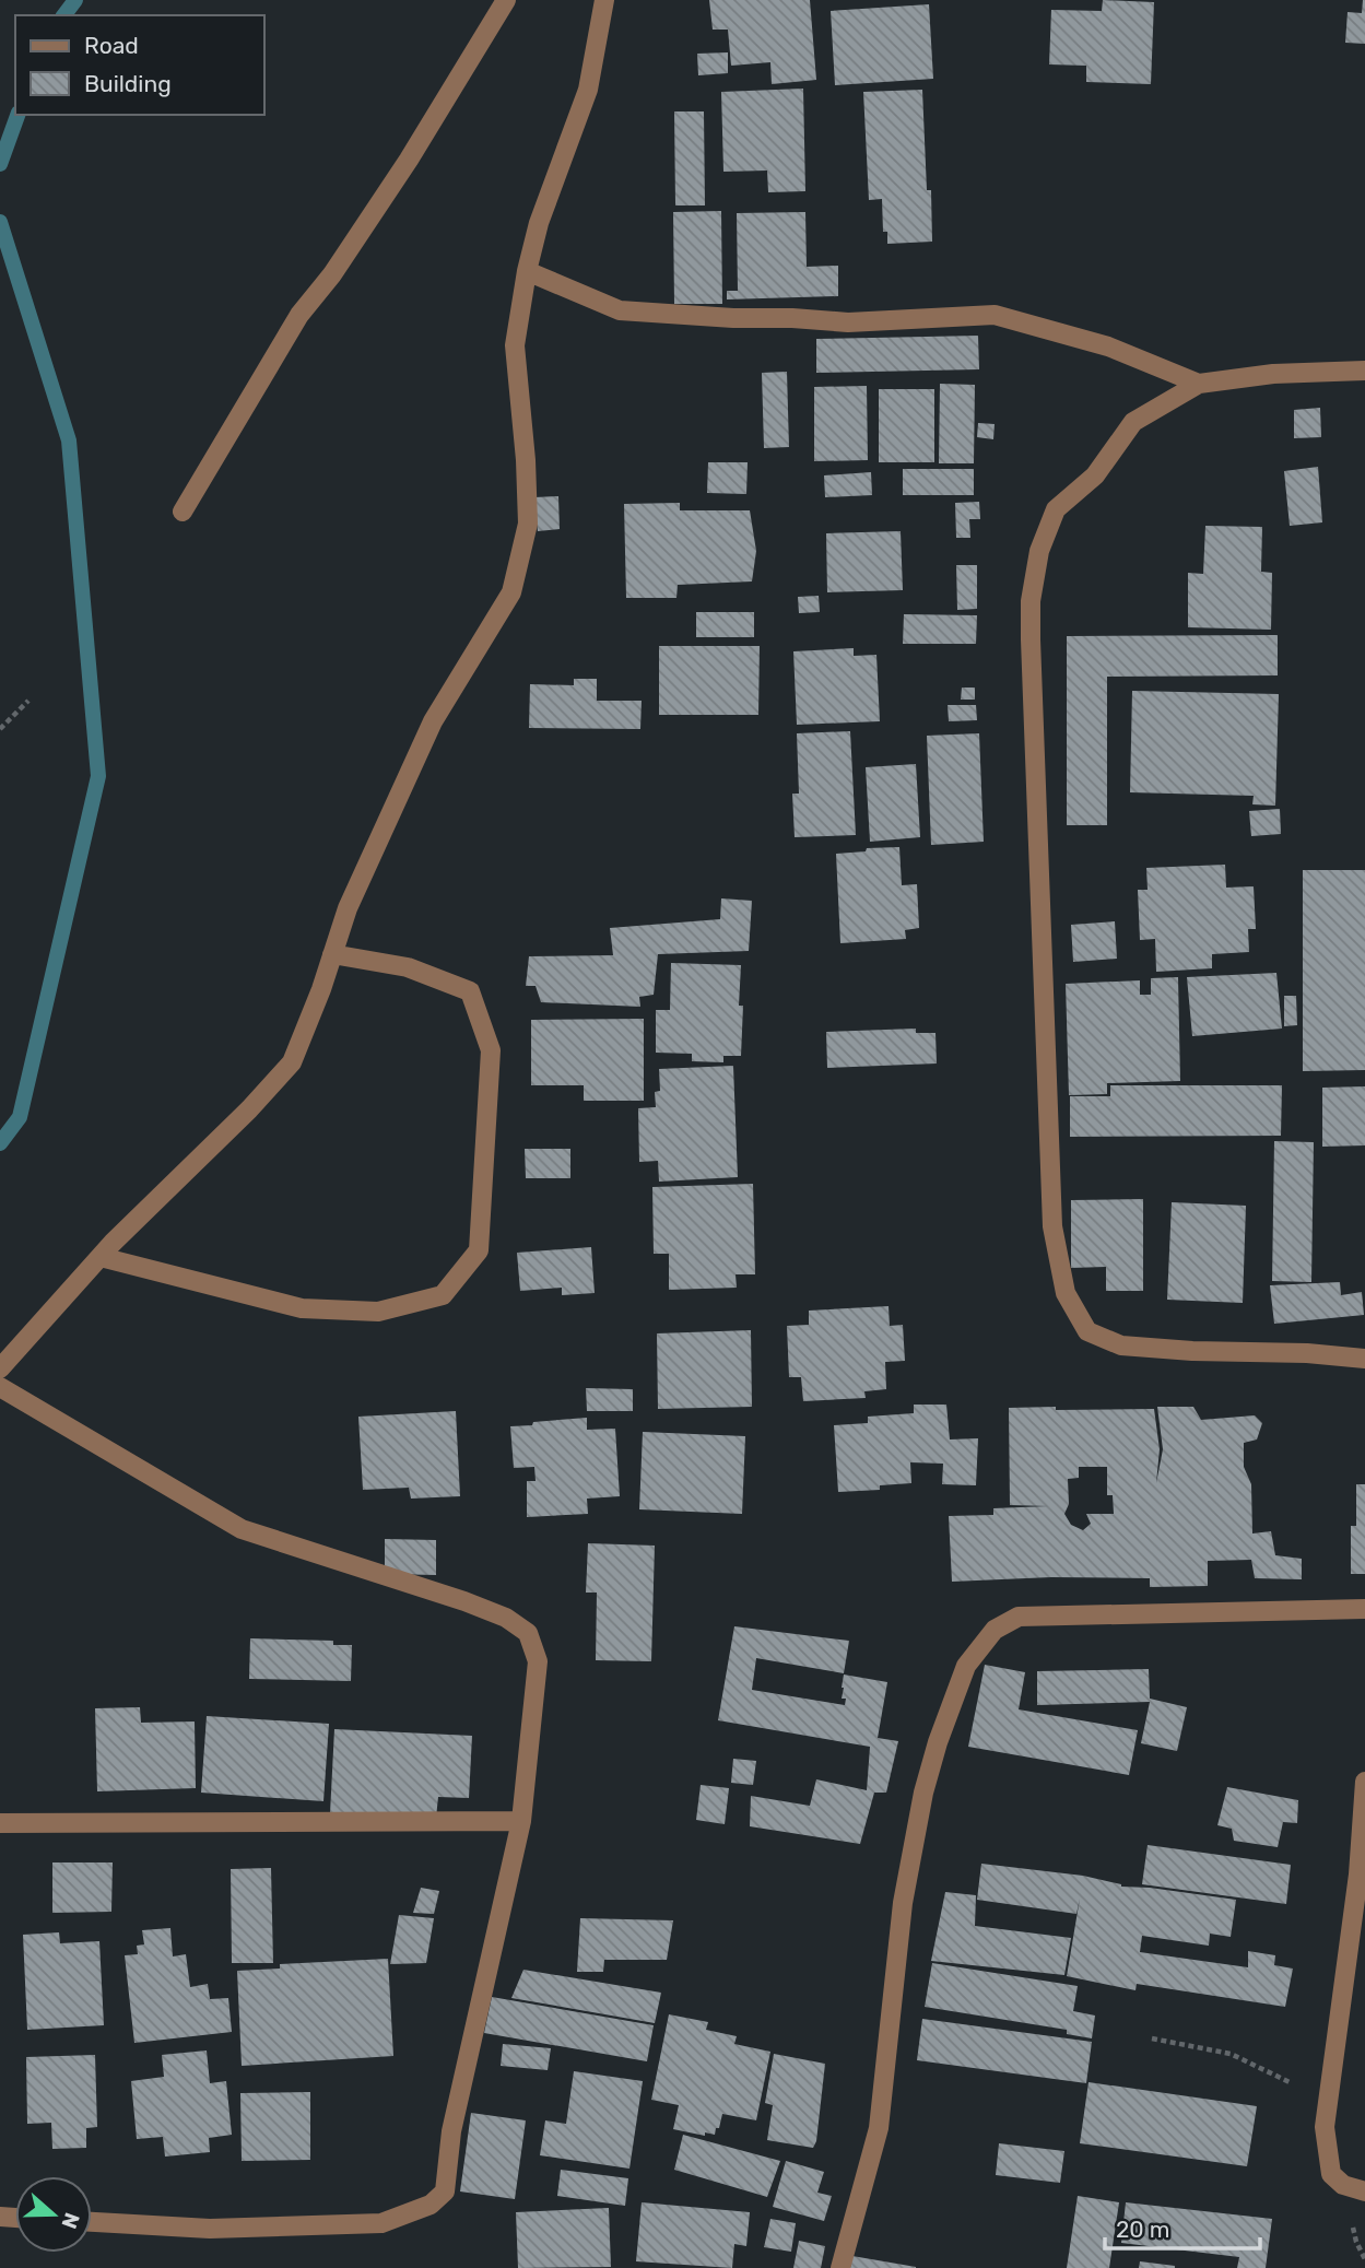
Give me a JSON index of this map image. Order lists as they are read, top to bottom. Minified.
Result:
{"legend":["Road","Building"],"scale_bar":"20 m","north":"right"}
